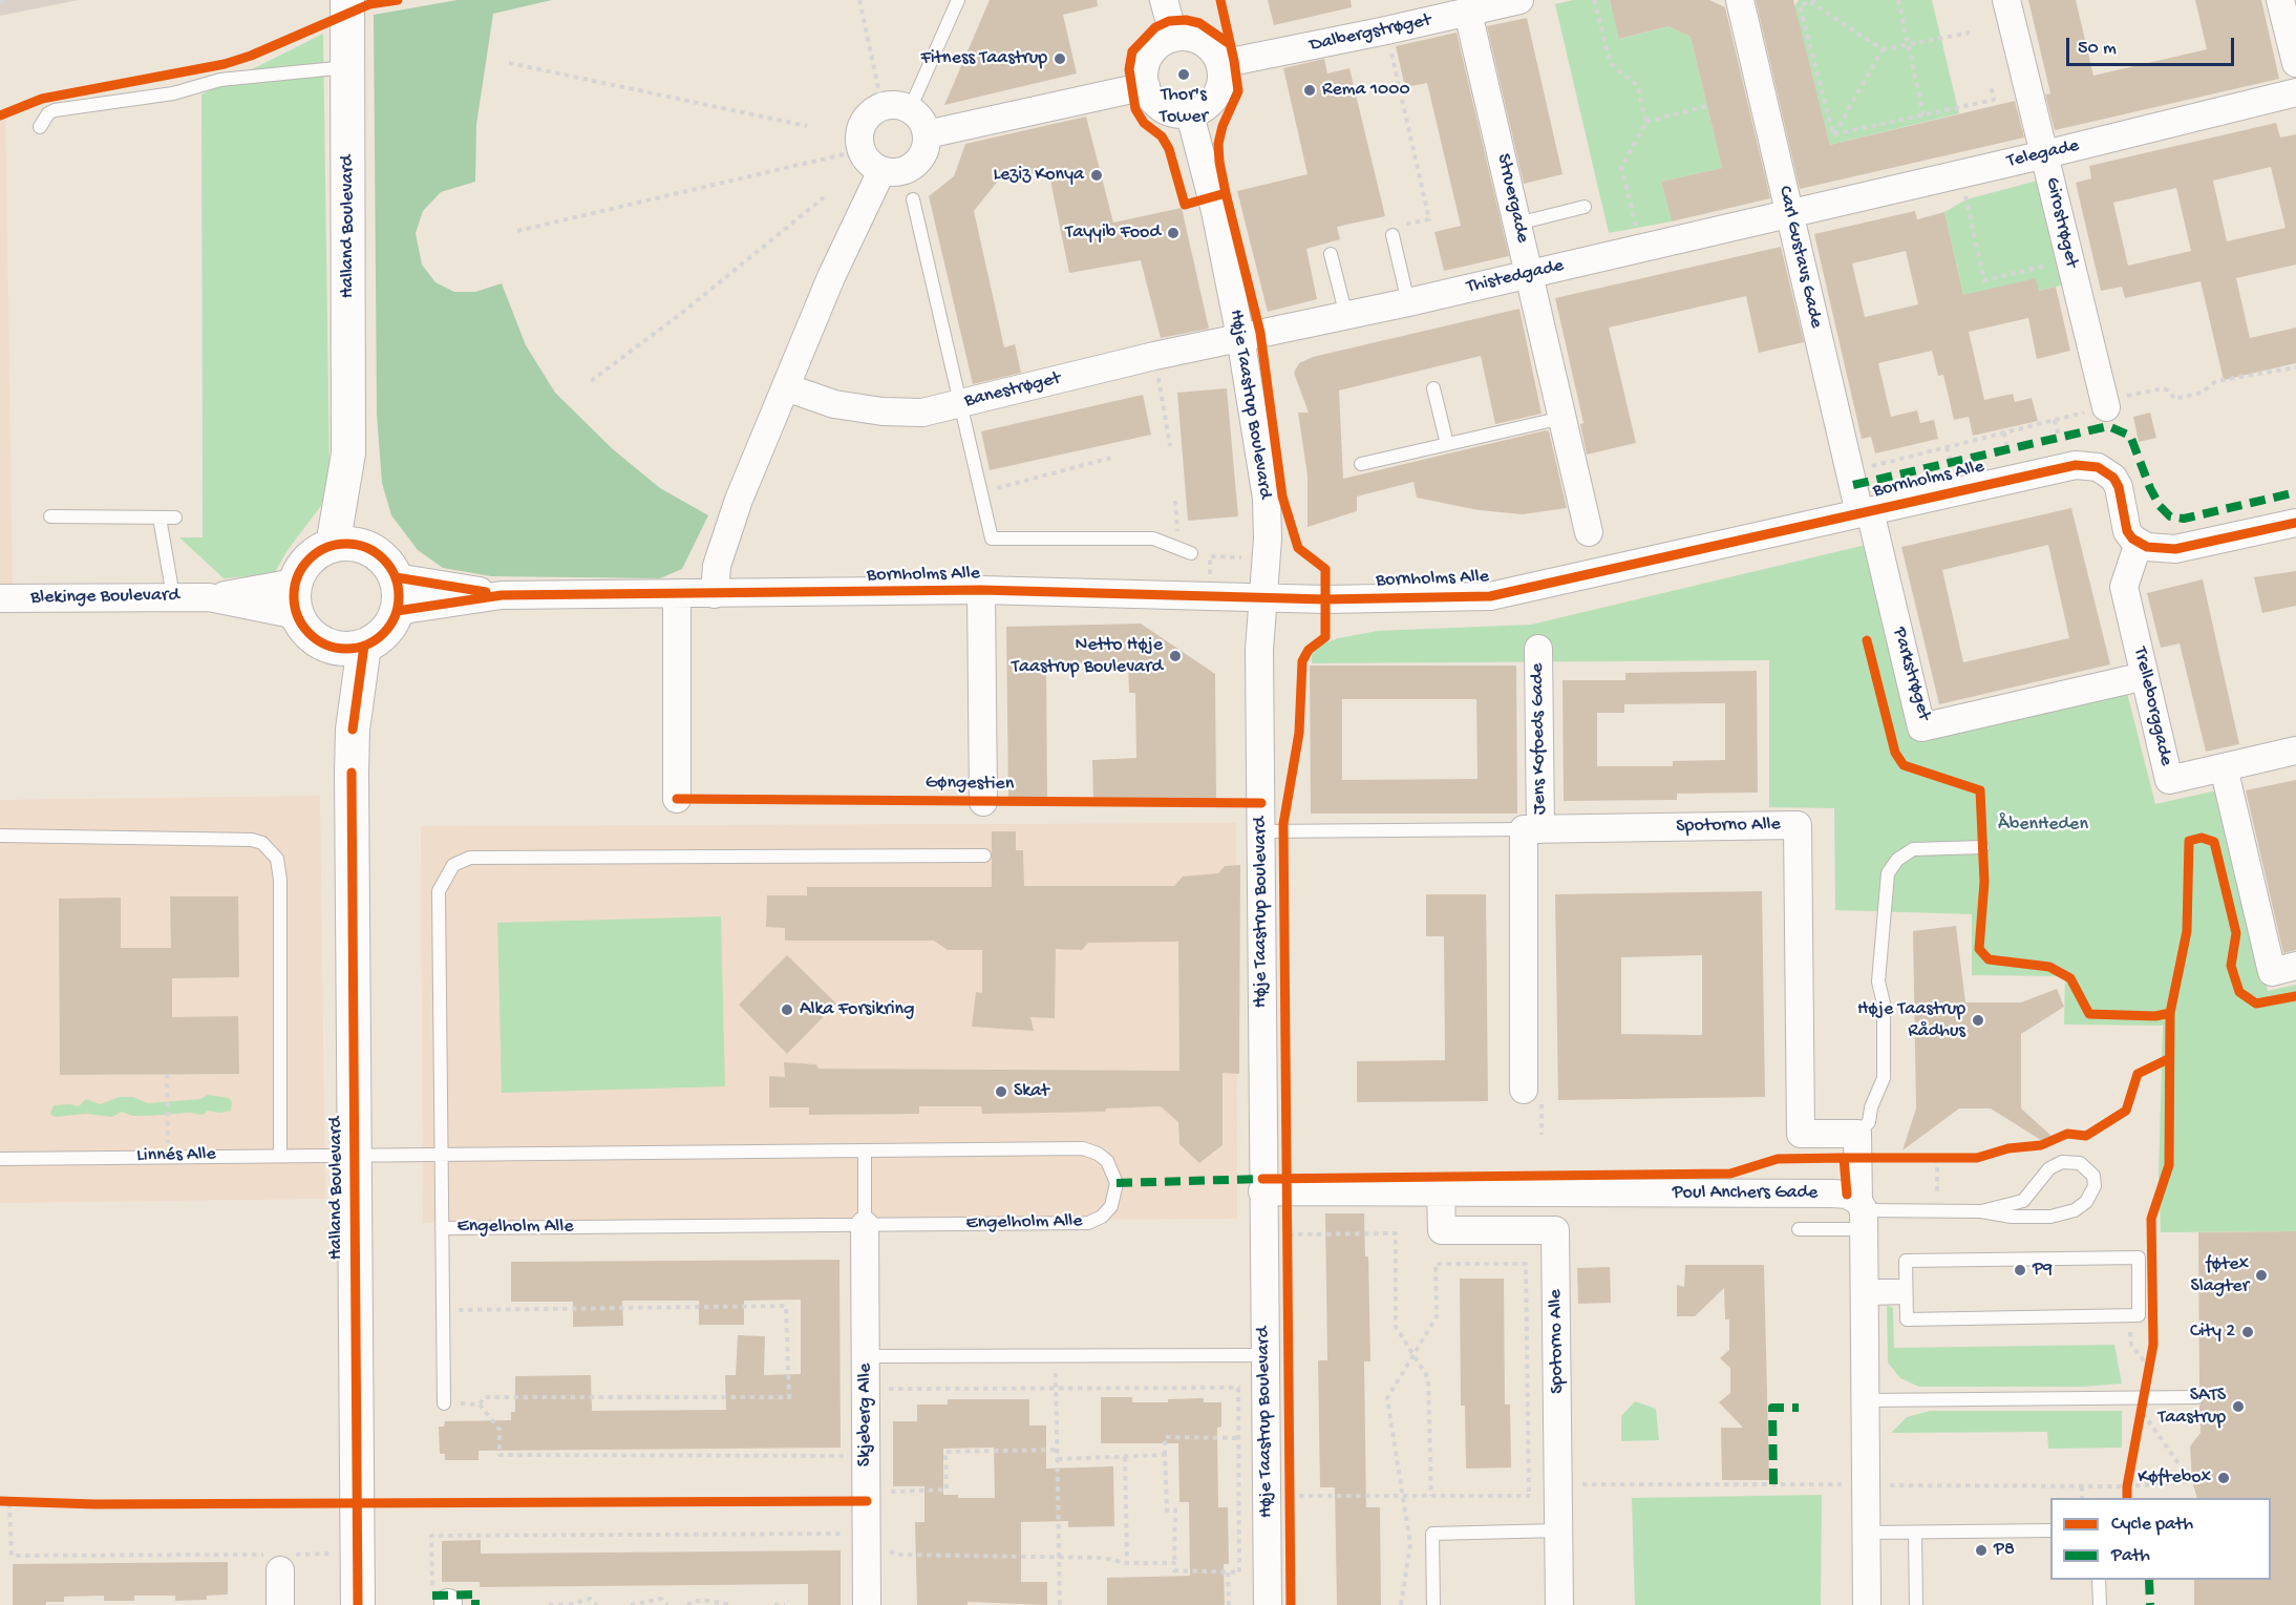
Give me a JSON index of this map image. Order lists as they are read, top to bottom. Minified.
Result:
{"streets":{"street":["Dalbergstrøget","Telegade","Struergade","Girostrøget","Halland Boulevard","Carl Gustavs Gade","Thistedgade","Banestrøget","Høje Taastrup Boulevard","Bornholms Alle","Blekinge Boulevard","Parkstrøget","Trelleborggade","Jens Kofoeds Gade","Spotorno Alle","Poul Anchers Gade","Skjeberg Alle"],"lane":["Linnés Alle","Engelholm Alle"],"cycle path":["Gøngestien"]},"crossings":[["Dalbergstrøget","Struergade"],["Dalbergstrøget","Høje Taastrup Boulevard"],["Telegade","Girostrøget"],["Telegade","Carl Gustavs Gade"],["Telegade","Thistedgade"],["Struergade","Thistedgade"],["Halland Boulevard","Bornholms Alle"],["Halland Boulevard","Blekinge Boulevard"],["Halland Boulevard","Linnés Alle"],["Halland Boulevard","Engelholm Alle"],["Carl Gustavs Gade","Thistedgade"],["Carl Gustavs Gade","Bornholms Alle"],["Carl Gustavs Gade","Parkstrøget"],["Thistedgade","Banestrøget"],["Thistedgade","Høje Taastrup Boulevard"],["Banestrøget","Høje Taastrup Boulevard"],["Høje Taastrup Boulevard","Bornholms Alle"],["Høje Taastrup Boulevard","Poul Anchers Gade"],["Bornholms Alle","Blekinge Boulevard"],["Bornholms Alle","Parkstrøget"],["Bornholms Alle","Trelleborggade"],["Parkstrøget","Trelleborggade"],["Jens Kofoeds Gade","Spotorno Alle"],["Spotorno Alle","Poul Anchers Gade"],["Linnés Alle","Engelholm Alle"],["Engelholm Alle","Skjeberg Alle"]],"parks":["ÅbenHeden"],"places":["Fitness Taastrup","Thor's Tower","Rema 1000","Leziz Konya","Tayyib Food","Netto Høje Taastrup Boulevard","Alka Forsikring","Høje Taastrup Rådhus","Skat","P9","føtex Slagter","City 2","SATS Taastrup","Køftebox","P8"],"legend":["Cycle path","Path"],"scale_bar":"50 m"}
